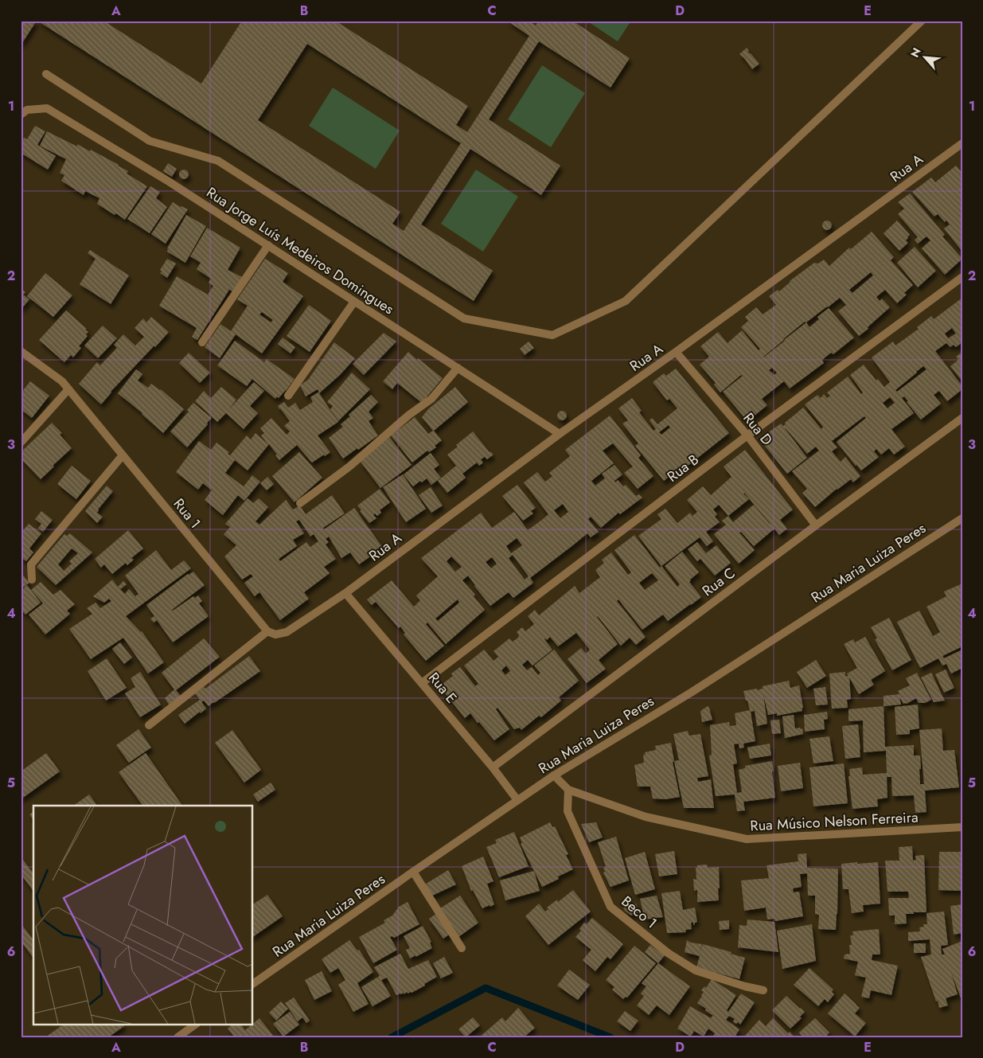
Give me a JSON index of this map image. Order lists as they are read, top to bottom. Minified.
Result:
{"streets":{"street":["Rua A","Rua Jorge Luís Medeiros Domingues","Rua D","Rua B","Rua 1","Rua Maria Luiza Peres","Rua C","Rua E","Rua Músico Nelson Ferreira","Beco 1"]},"crossings":[["Rua A","Rua Jorge Luís Medeiros Domingues"],["Rua A","Rua D"],["Rua A","Rua E"],["Rua D","Rua B"],["Rua D","Rua C"],["Rua B","Rua E"],["Rua Maria Luiza Peres","Rua E"],["Rua Maria Luiza Peres","Rua Músico Nelson Ferreira"],["Rua C","Rua E"],["Rua Músico Nelson Ferreira","Beco 1"]],"north":"top left","grid":{"columns":["A","B","C","D","E"],"rows":["1","2","3","4","5","6"]}}
